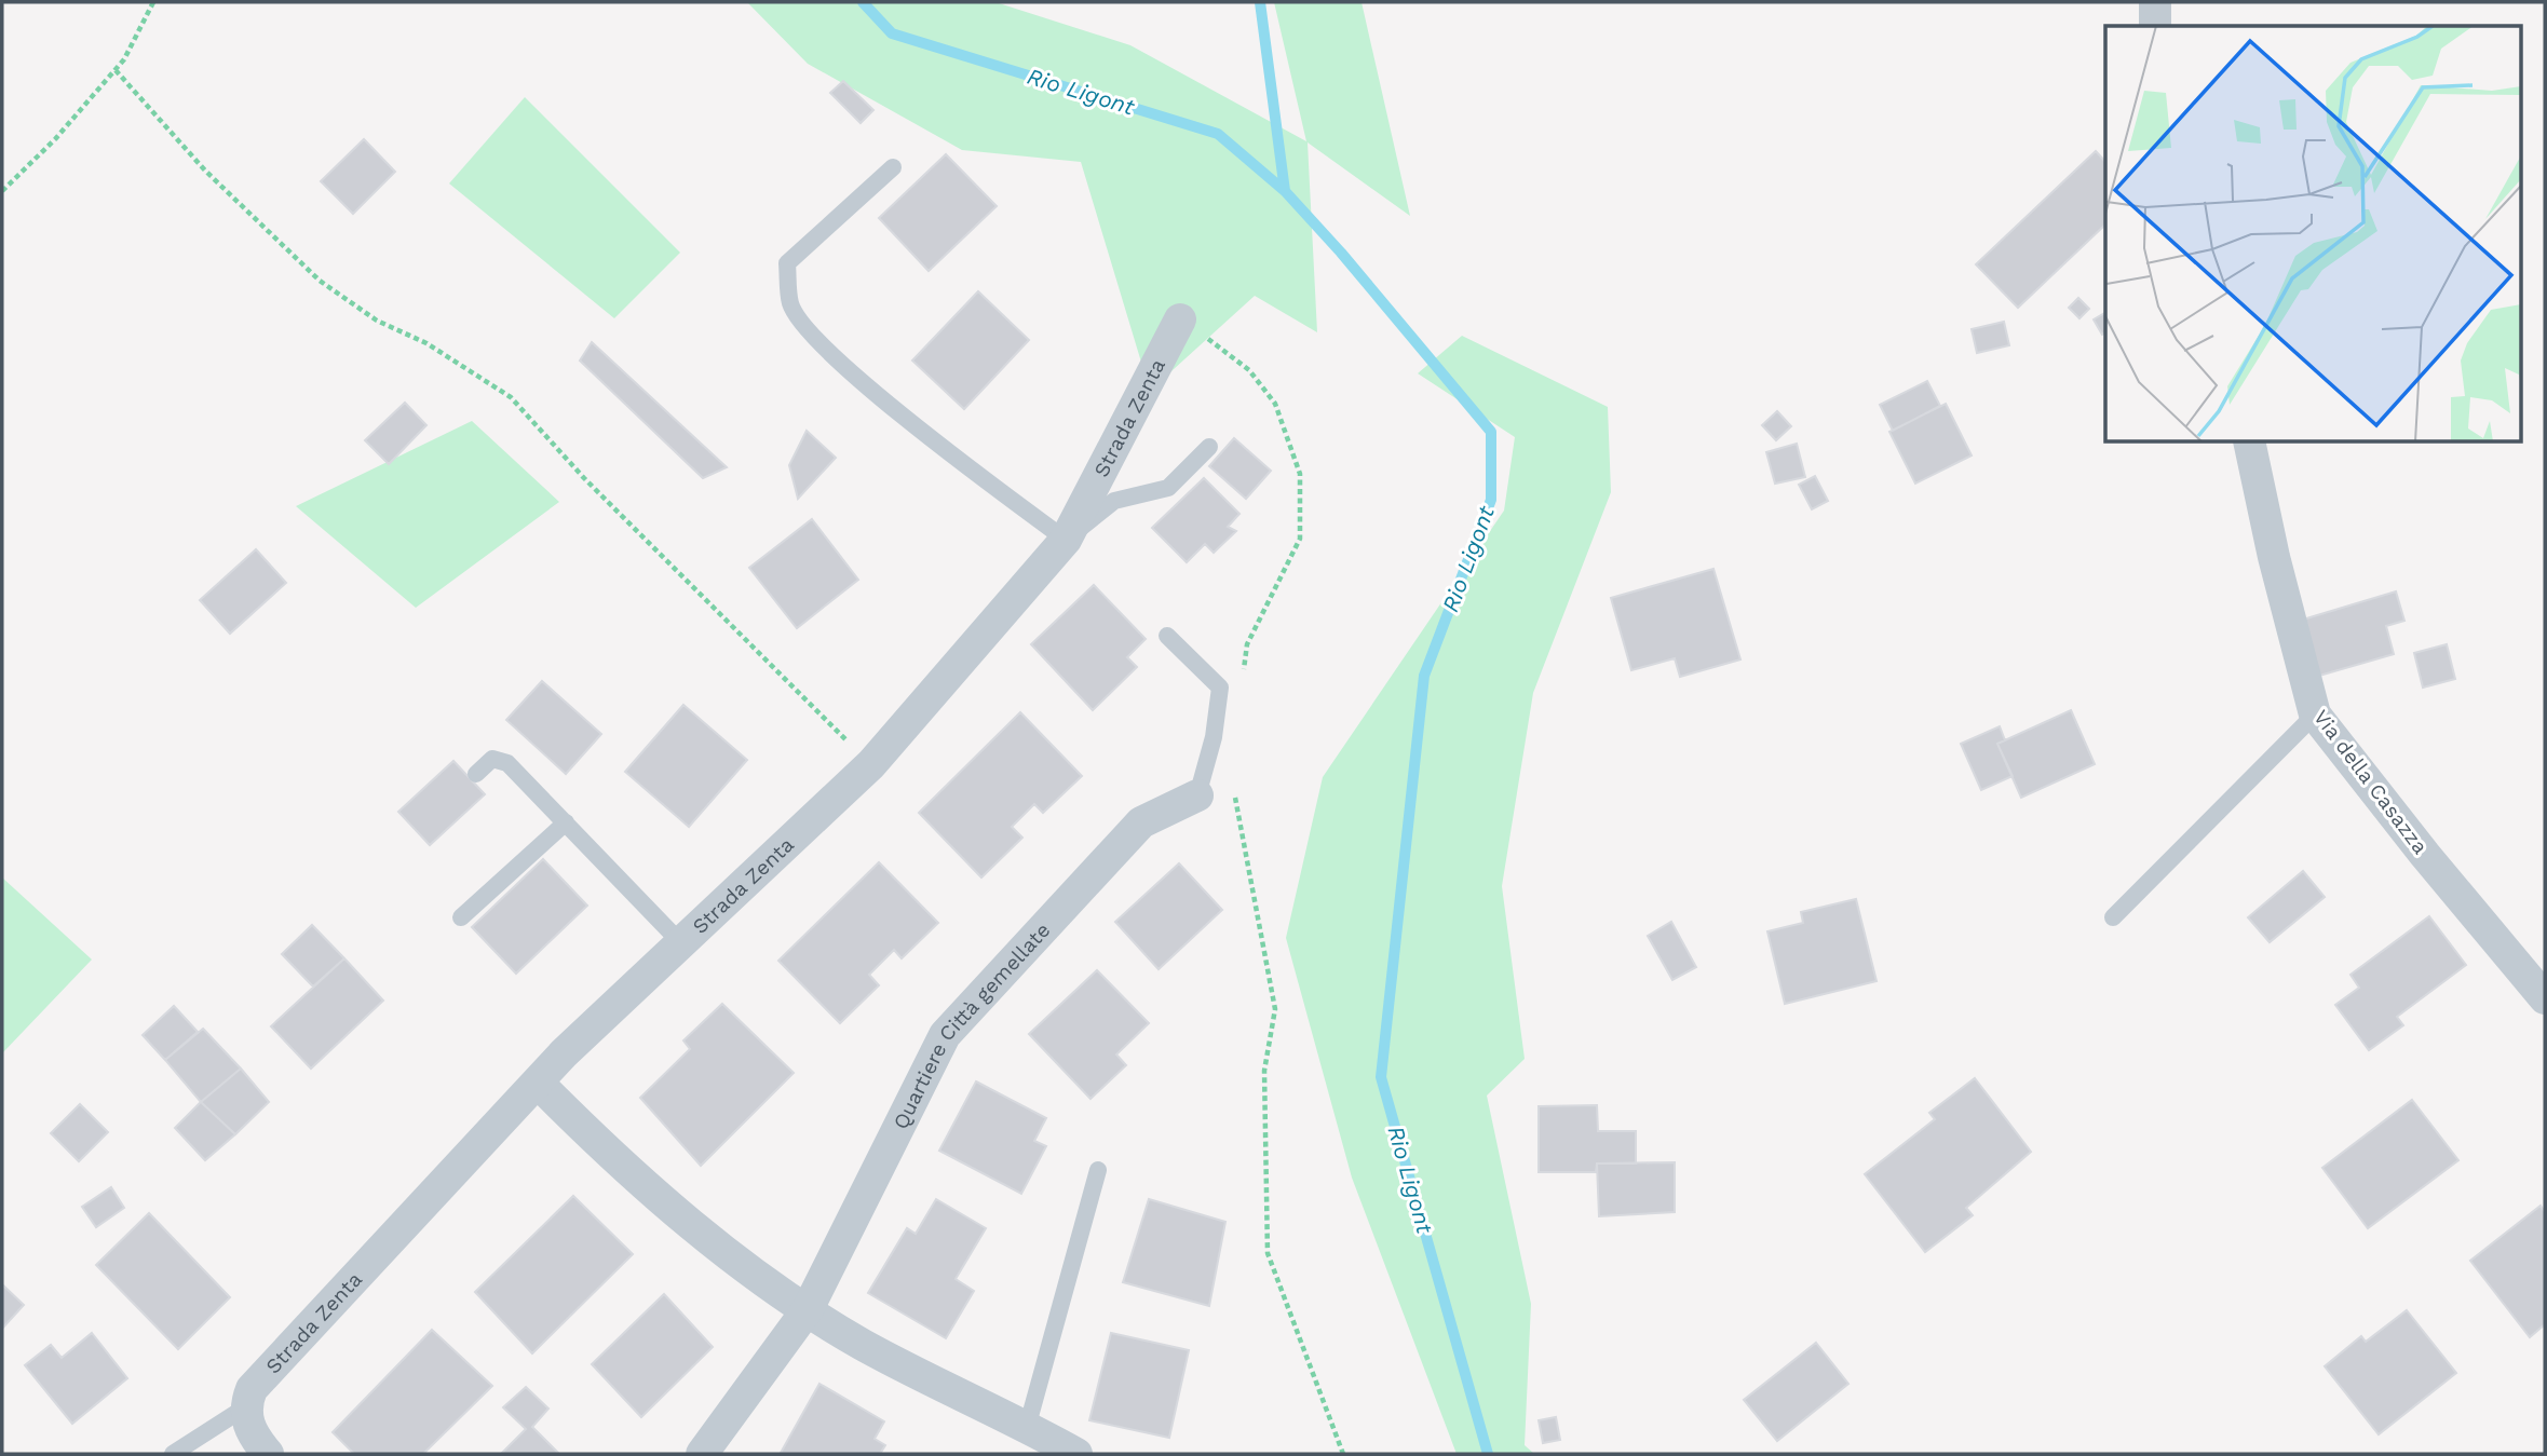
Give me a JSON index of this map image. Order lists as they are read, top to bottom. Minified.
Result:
{"streets":{"street":["Strada Zenta","Via della Casazza","Quartiere Città gemellate"]},"water":["Rio Ligont"]}
